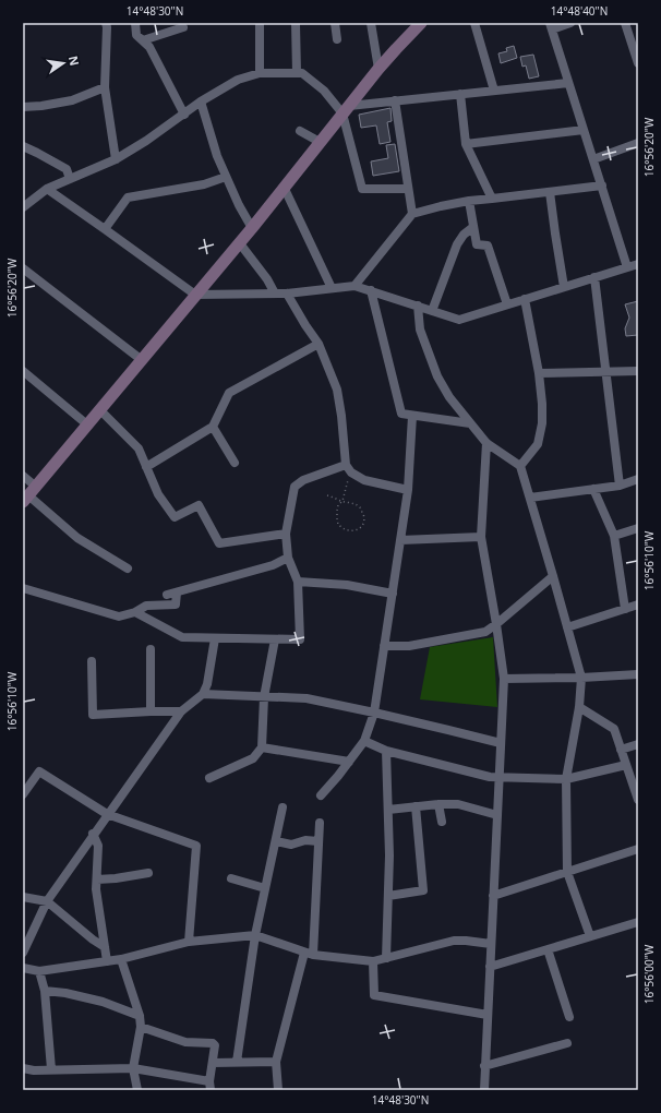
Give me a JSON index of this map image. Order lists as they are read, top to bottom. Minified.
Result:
{"north":"right","coordinates":["14°48'30\"N","14°48'40\"N","16°56'20\"W","16°56'10\"W","16°56'00\"W"]}
